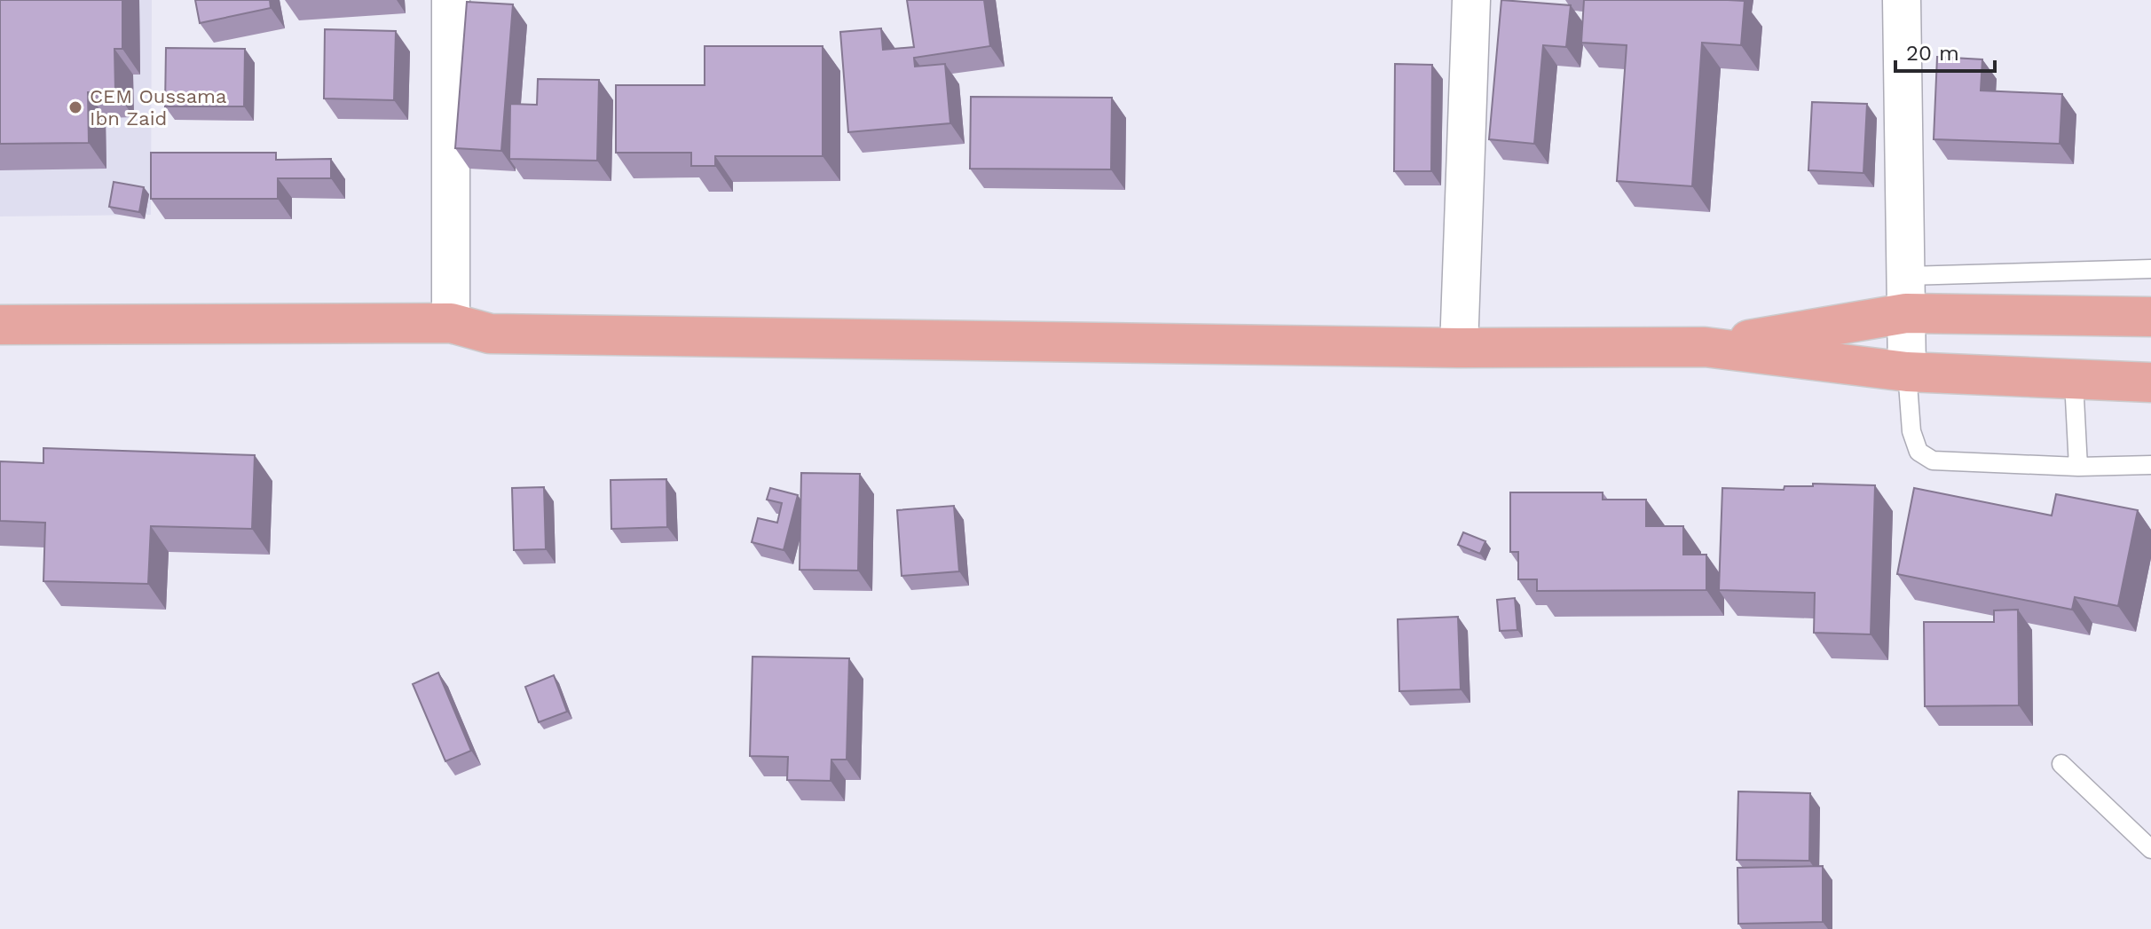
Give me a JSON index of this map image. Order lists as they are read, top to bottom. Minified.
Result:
{"places":["CEM Oussama Ibn Zaid"],"scale_bar":"20 m"}
